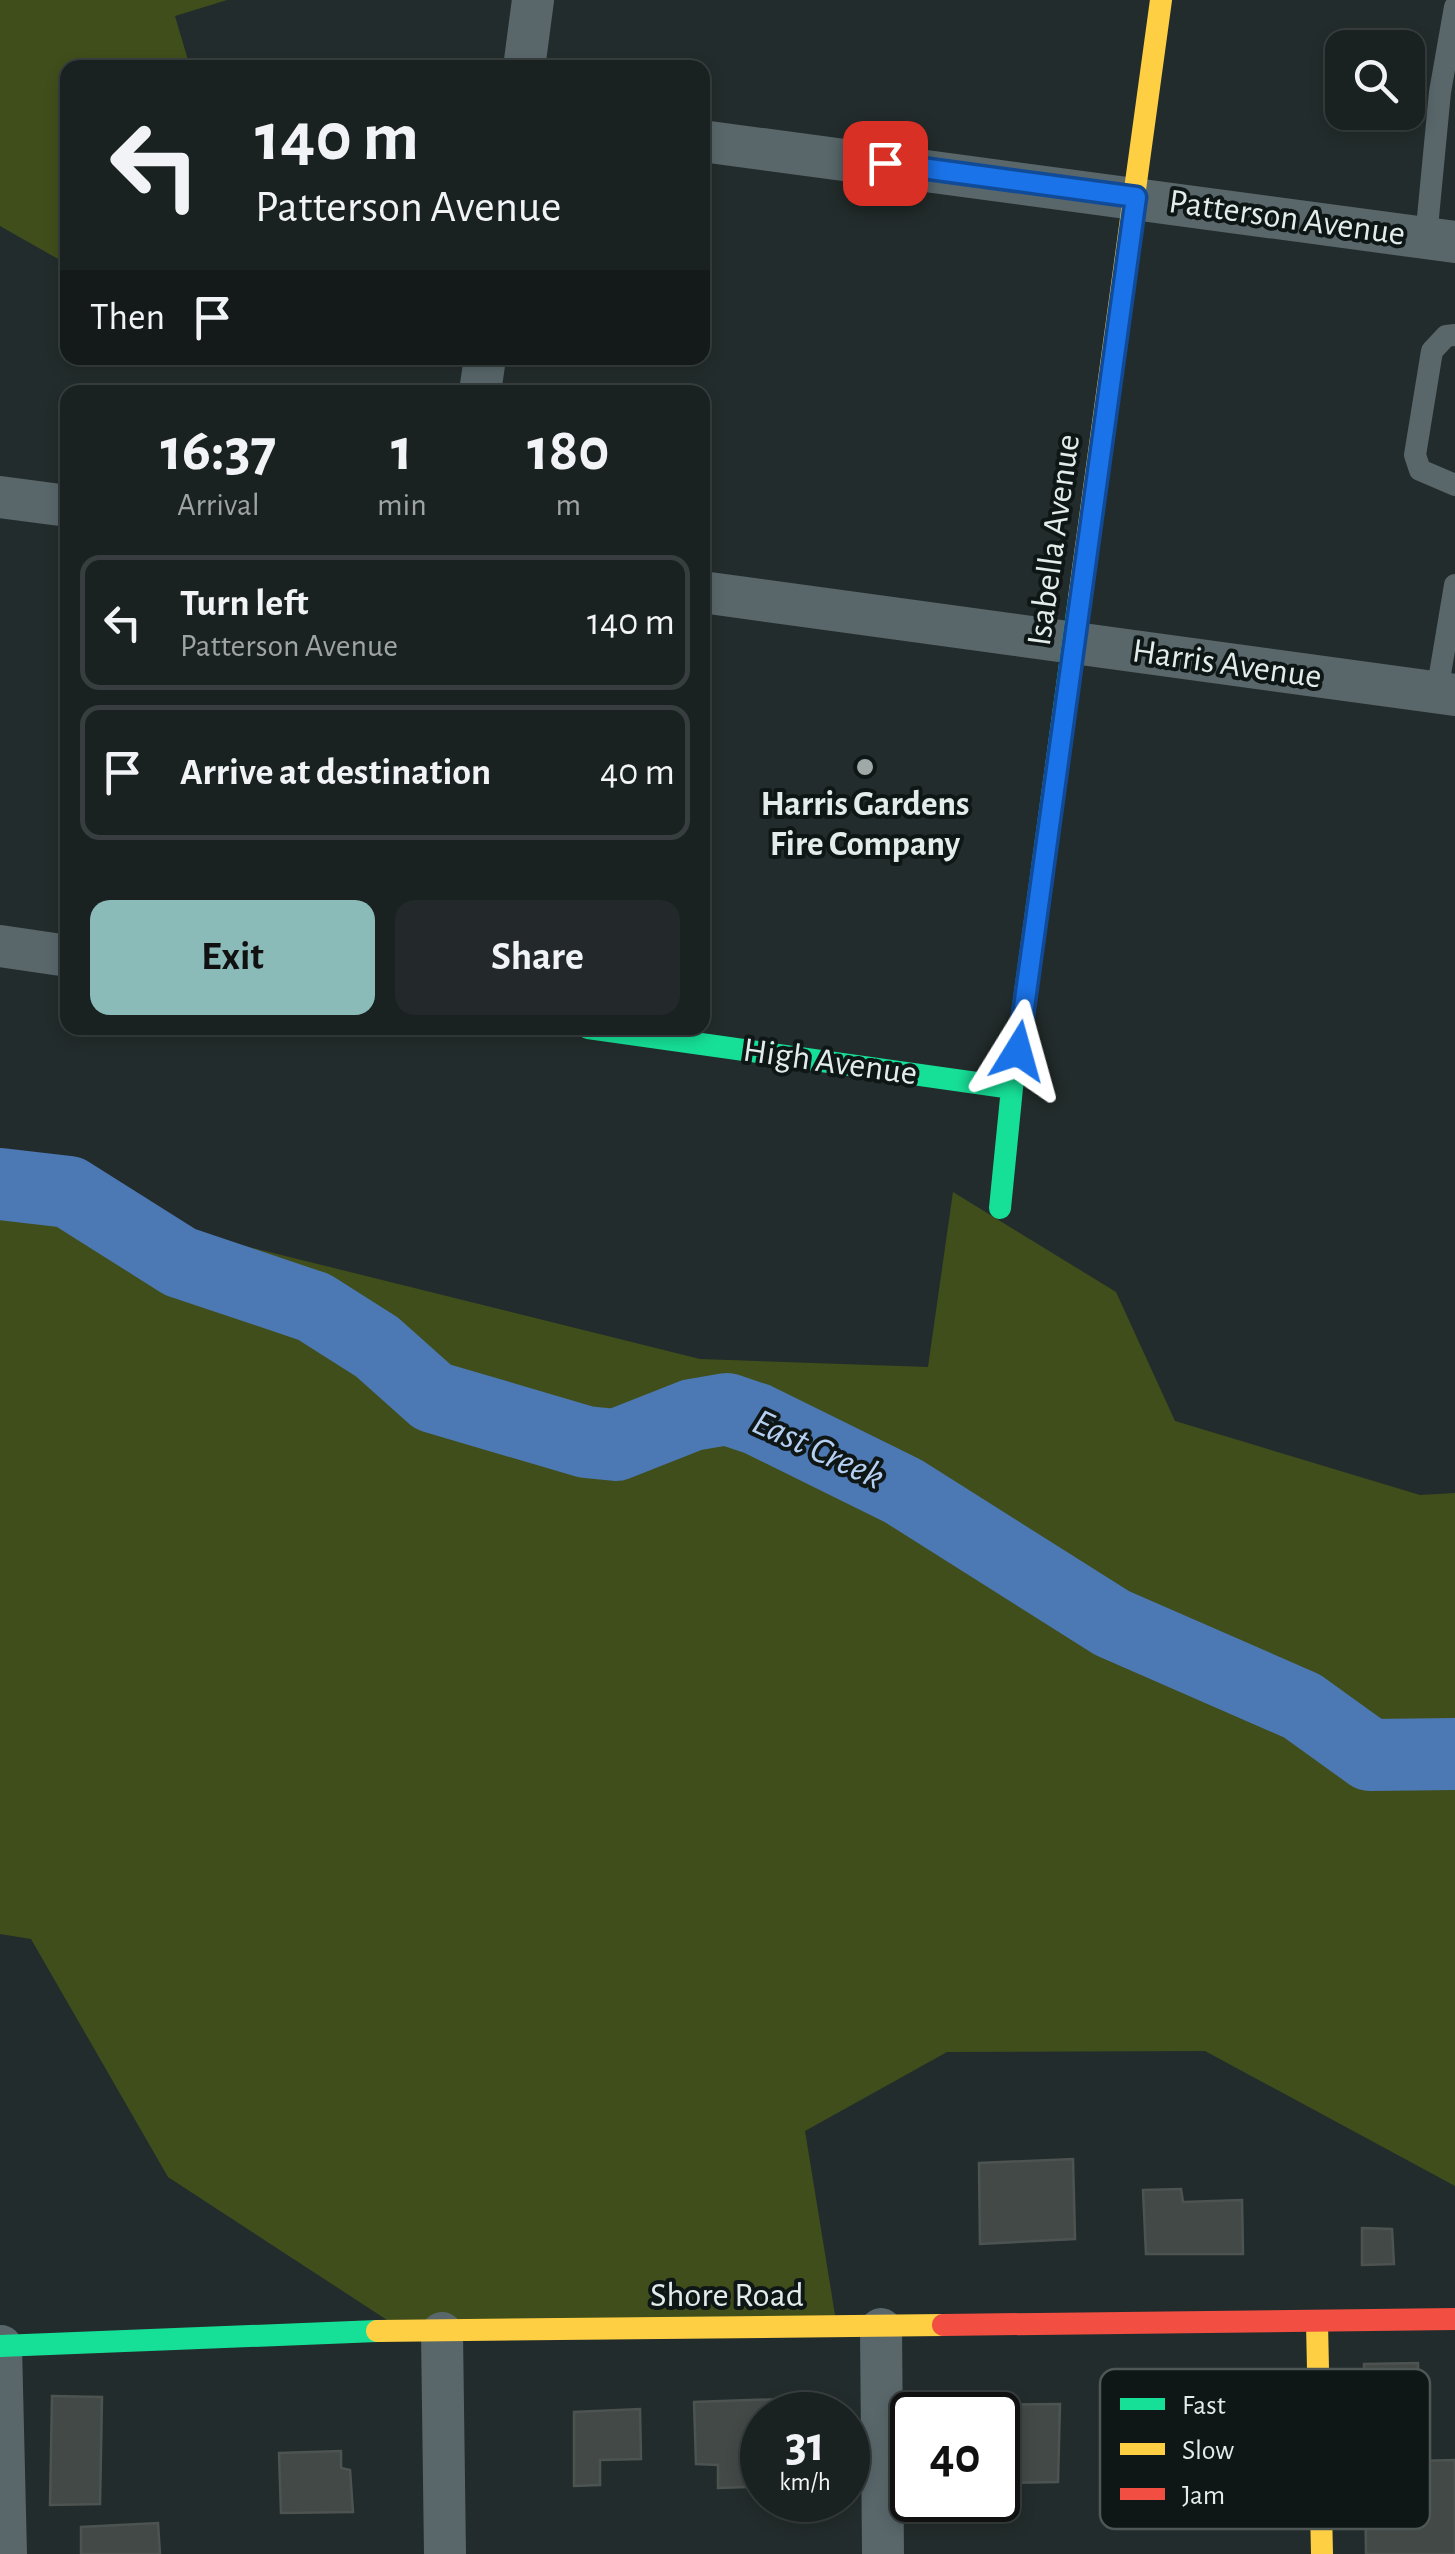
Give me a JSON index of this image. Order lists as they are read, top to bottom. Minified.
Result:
{"streets":{"street":["Patterson Avenue","Isabella Avenue","Harris Avenue","High Avenue","Shore Road"]},"crossings":[["Patterson Avenue","Isabella Avenue"],["Isabella Avenue","Harris Avenue"],["Isabella Avenue","High Avenue"]],"water":["East Creek"],"places":["Harris Gardens Fire Company"],"legend":["Fast","Slow","Jam"],"page":{"turn":["140 m","Patterson Avenue"],"then":"Then","eta":["16:37","Arrival","1","min","180","m"],"list":[{"name":"Turn left","note":"Patterson Avenue","value":"140 m"},{"name":"Arrive at destination","value":"40 m"}],"buttons":["Exit","Share"],"speed":"31 km/h","limit":"40"}}
